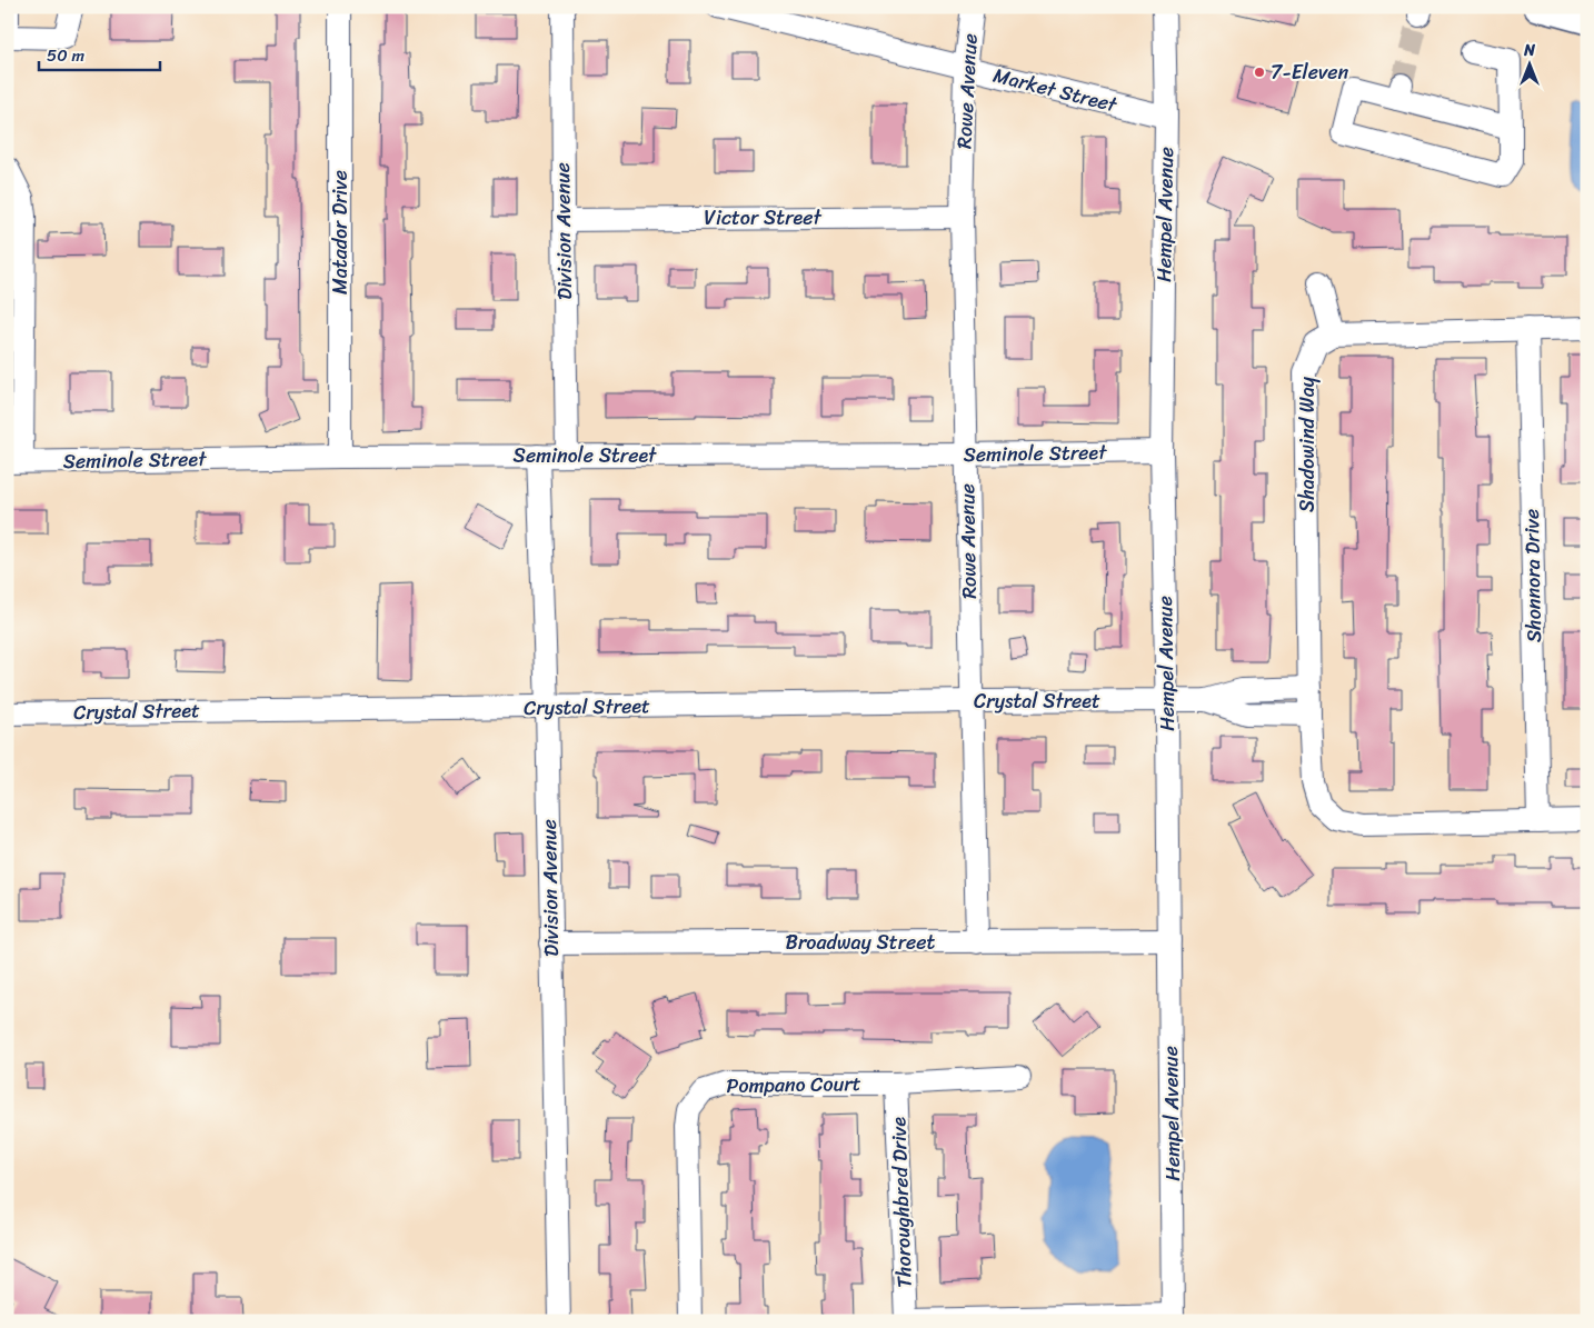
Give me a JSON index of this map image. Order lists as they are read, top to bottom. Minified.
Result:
{"streets":{"street":["Market Street","Rowe Avenue","Hempel Avenue","Victor Street","Division Avenue","Matador Drive","Shadowind Way","Seminole Street","Shonnora Drive","Crystal Street","Broadway Street","Pompano Court","Thoroughbred Drive"]},"crossings":[["Market Street","Rowe Avenue"],["Market Street","Hempel Avenue"],["Rowe Avenue","Victor Street"],["Rowe Avenue","Seminole Street"],["Rowe Avenue","Crystal Street"],["Rowe Avenue","Broadway Street"],["Hempel Avenue","Seminole Street"],["Hempel Avenue","Crystal Street"],["Hempel Avenue","Broadway Street"],["Victor Street","Division Avenue"],["Division Avenue","Seminole Street"],["Division Avenue","Crystal Street"],["Division Avenue","Broadway Street"],["Matador Drive","Seminole Street"],["Shadowind Way","Shonnora Drive"],["Pompano Court","Thoroughbred Drive"]],"places":["7-Eleven"],"scale_bar":"50 m","north":"top"}
